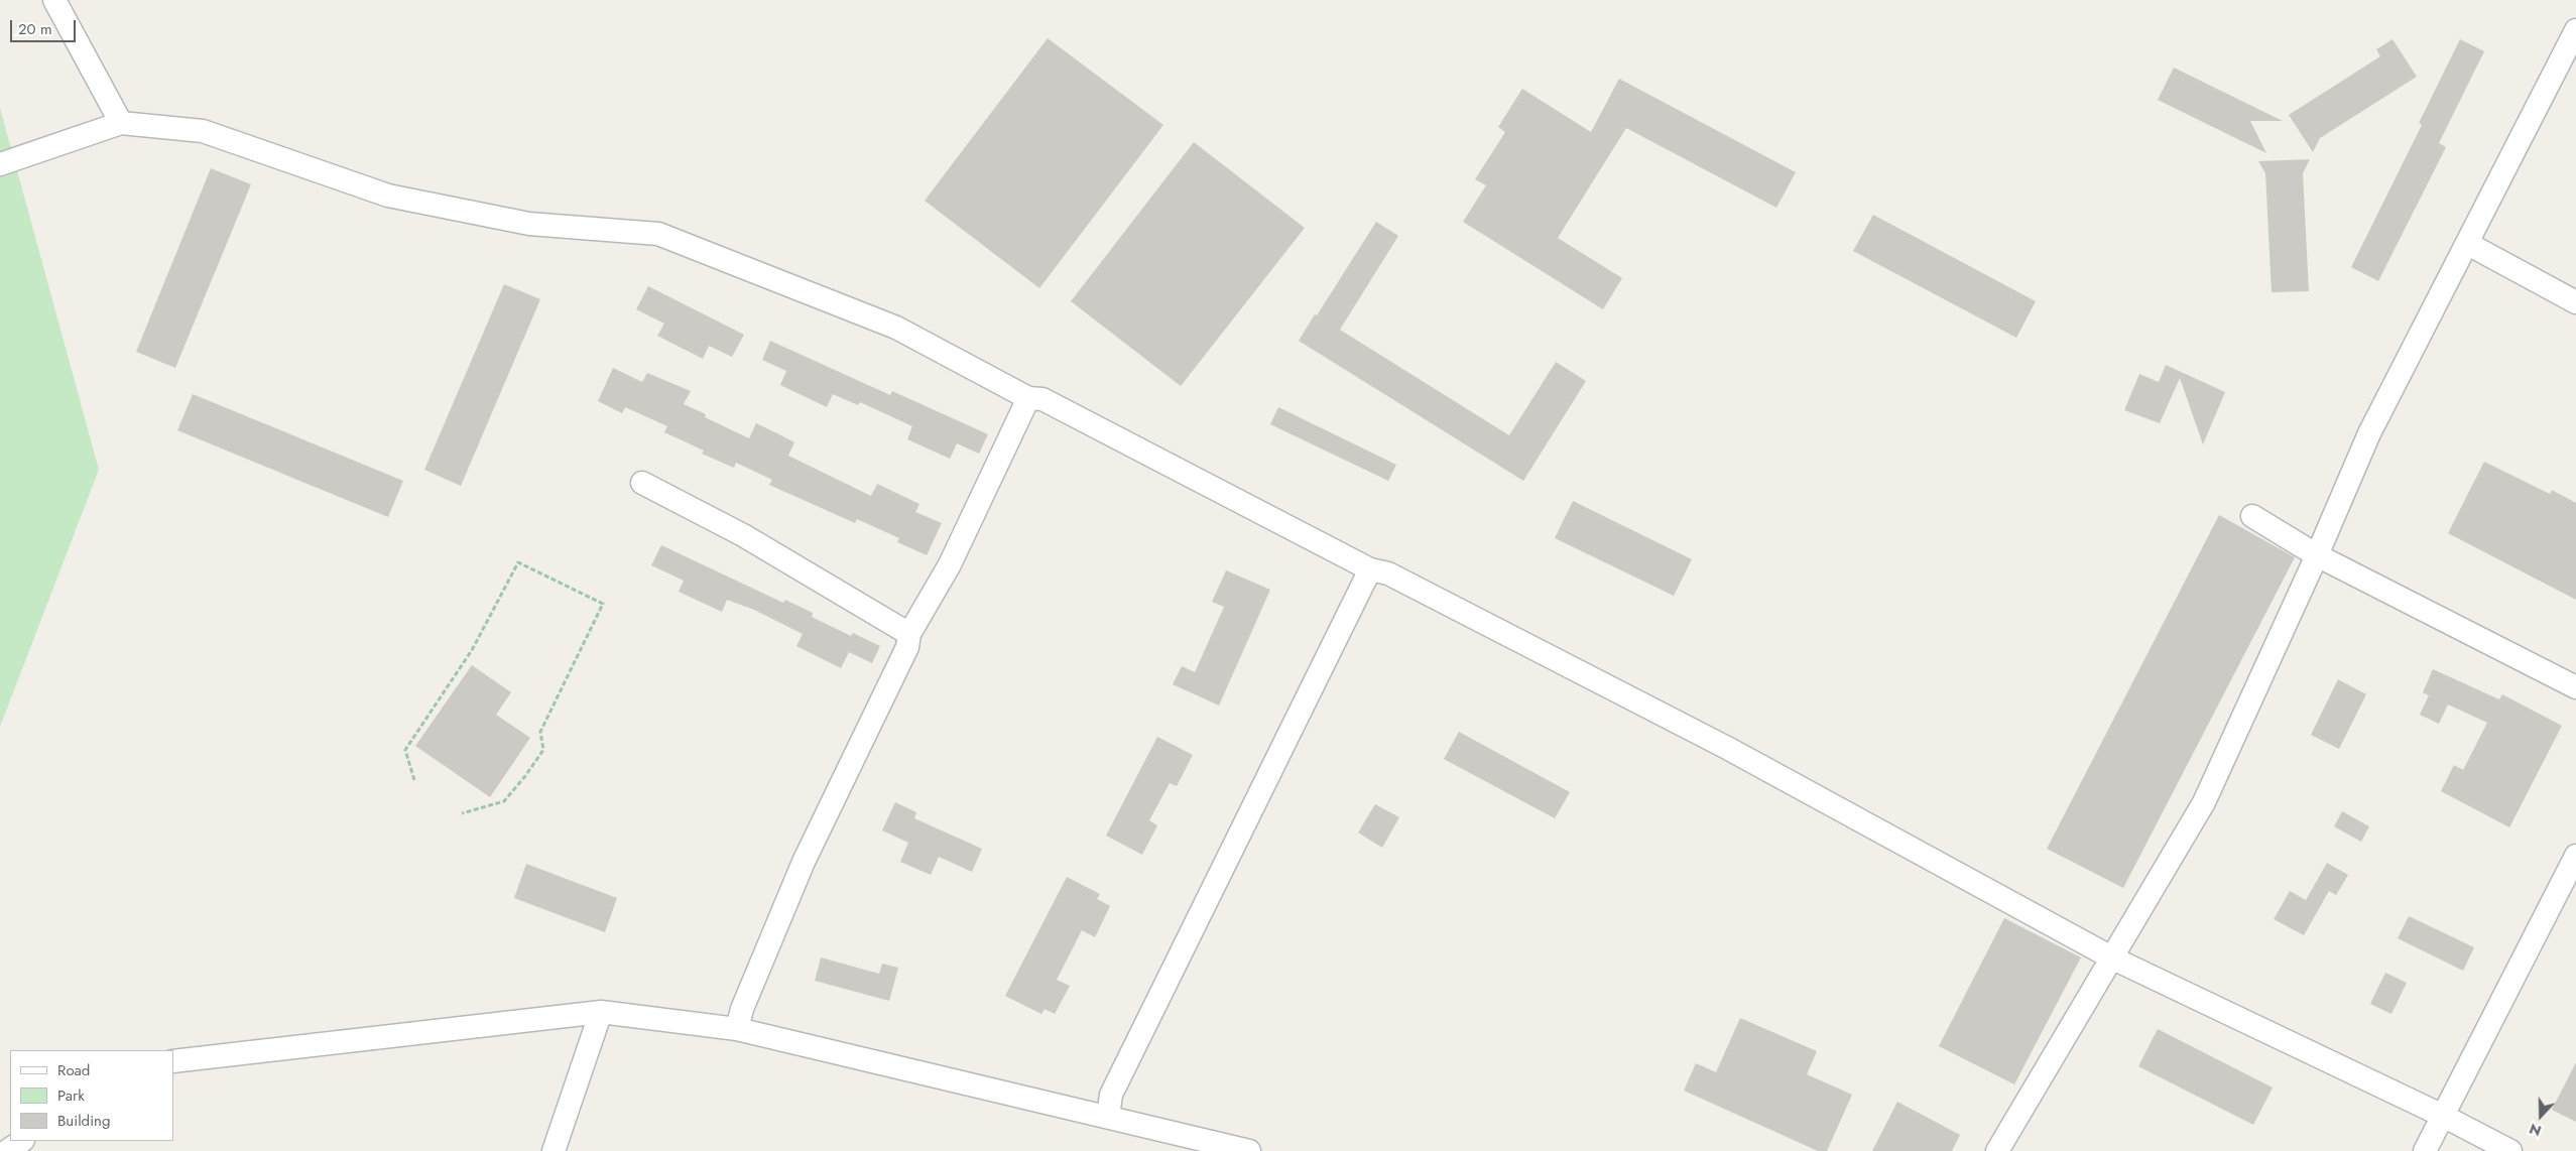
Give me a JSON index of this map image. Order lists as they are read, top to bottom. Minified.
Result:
{"legend":["Road","Park","Building"],"scale_bar":"20 m","north":"bottom"}
